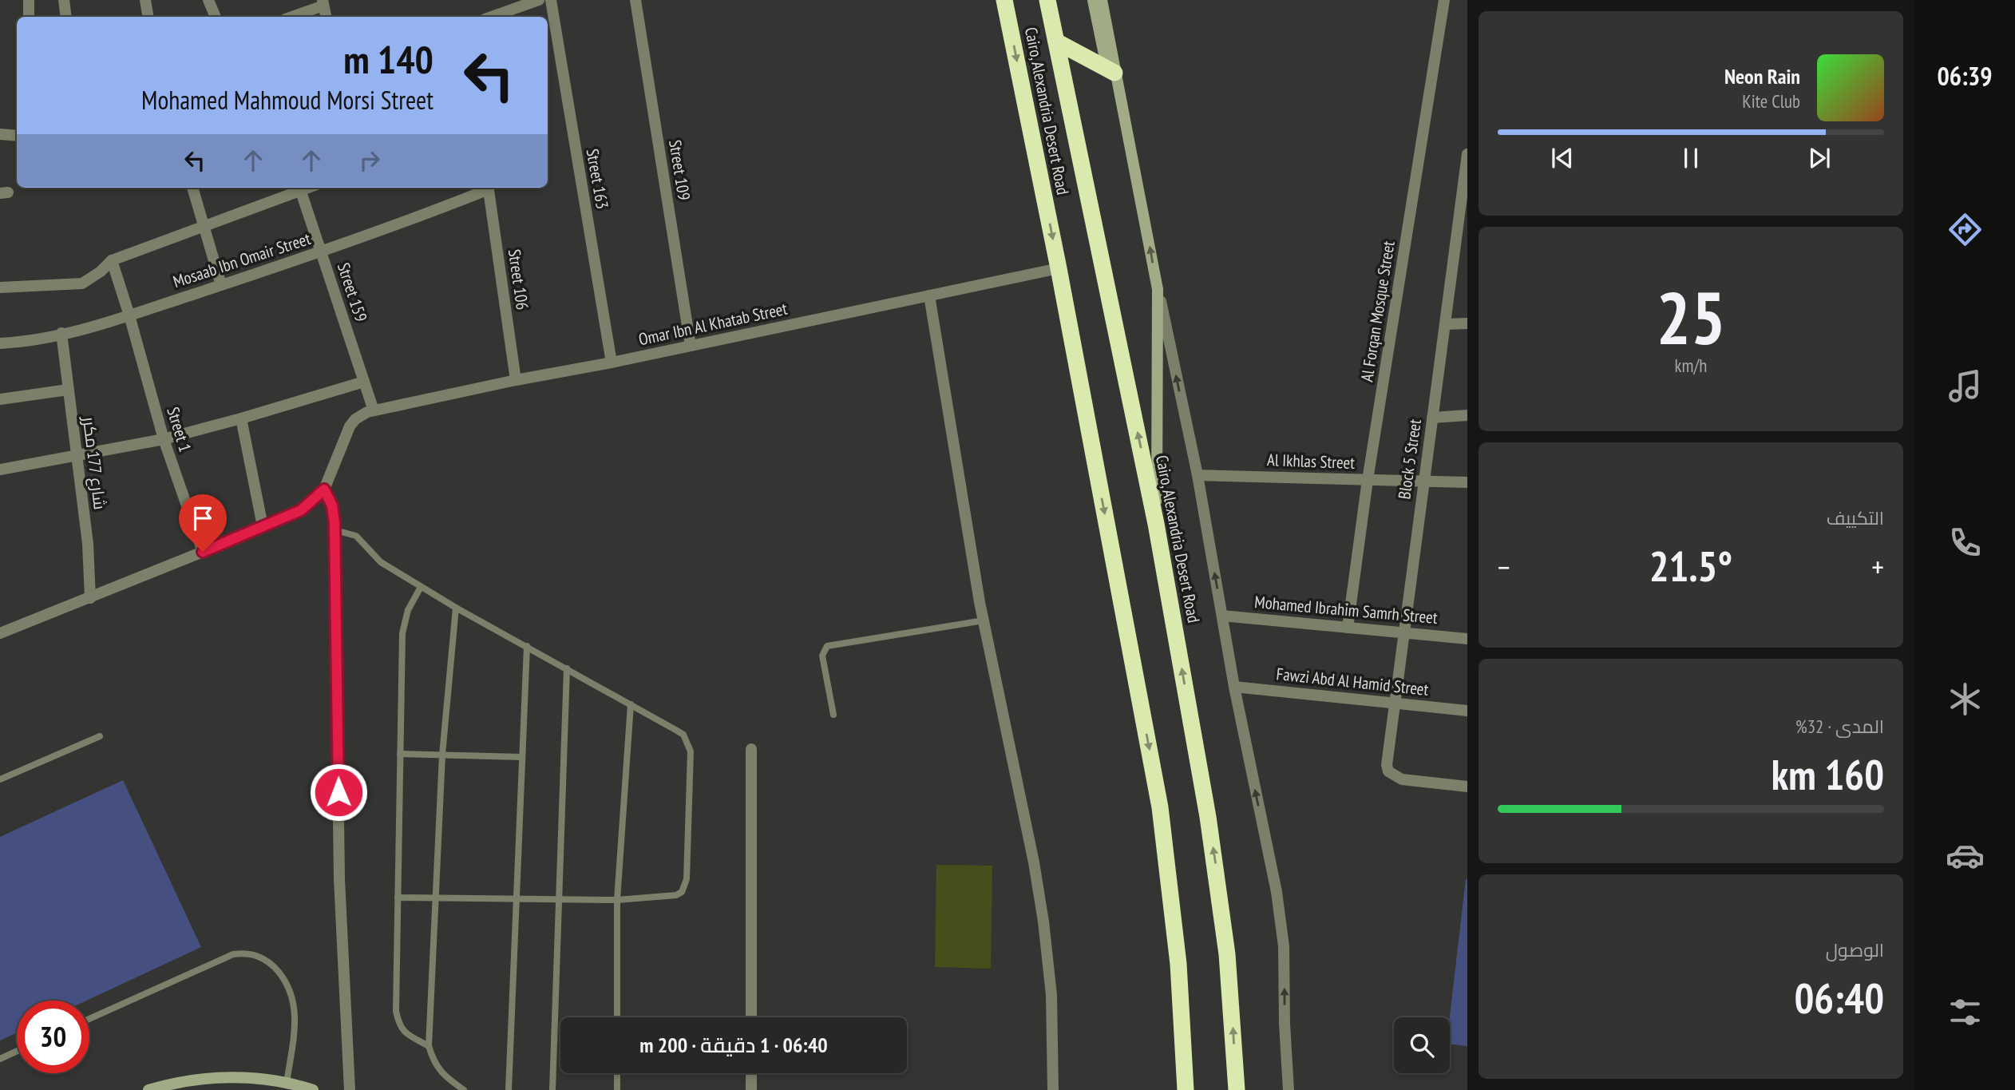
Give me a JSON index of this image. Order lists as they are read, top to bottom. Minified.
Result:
{"streets":{"highway":["Cairo, Alexandria Desert Road"],"street":["Street 109","Street 163","Mosaab Ibn Omair Street","Street 106","Street 159","Al Forqan Mosque Street","Omar Ibn Al Khatab Street","Street 1","Block 5 Street","Al Ikhlas Street","شارع 177 مكرر","Mohamed Ibrahim Samrh Street","Fawzi Abd Al Hamid Street"]},"crossings":[["Cairo, Alexandria Desert Road","Omar Ibn Al Khatab Street"],["Street 109","Omar Ibn Al Khatab Street"],["Street 163","Omar Ibn Al Khatab Street"],["Mosaab Ibn Omair Street","Street 159"],["Mosaab Ibn Omair Street","Street 1"],["Mosaab Ibn Omair Street","شارع 177 مكرر"],["Street 106","Omar Ibn Al Khatab Street"],["Street 159","Omar Ibn Al Khatab Street"],["Al Forqan Mosque Street","Al Ikhlas Street"],["Al Forqan Mosque Street","Mohamed Ibrahim Samrh Street"],["Block 5 Street","Al Ikhlas Street"],["Block 5 Street","Mohamed Ibrahim Samrh Street"],["Block 5 Street","Fawzi Abd Al Hamid Street"]],"page":{"tabs":"06:39","turn":["140 m","Mohamed Mahmoud Morsi Street"],"song":["Neon Rain","Kite Club"],"tile":[["25","km/h"],"التكييف",["المدى · 32%","160 km"],["الوصول","06:40"]],"heat":["−","21.5°","+"],"limit":"30","trip":"06:40 · 1 دقيقة · 200 m"}}
